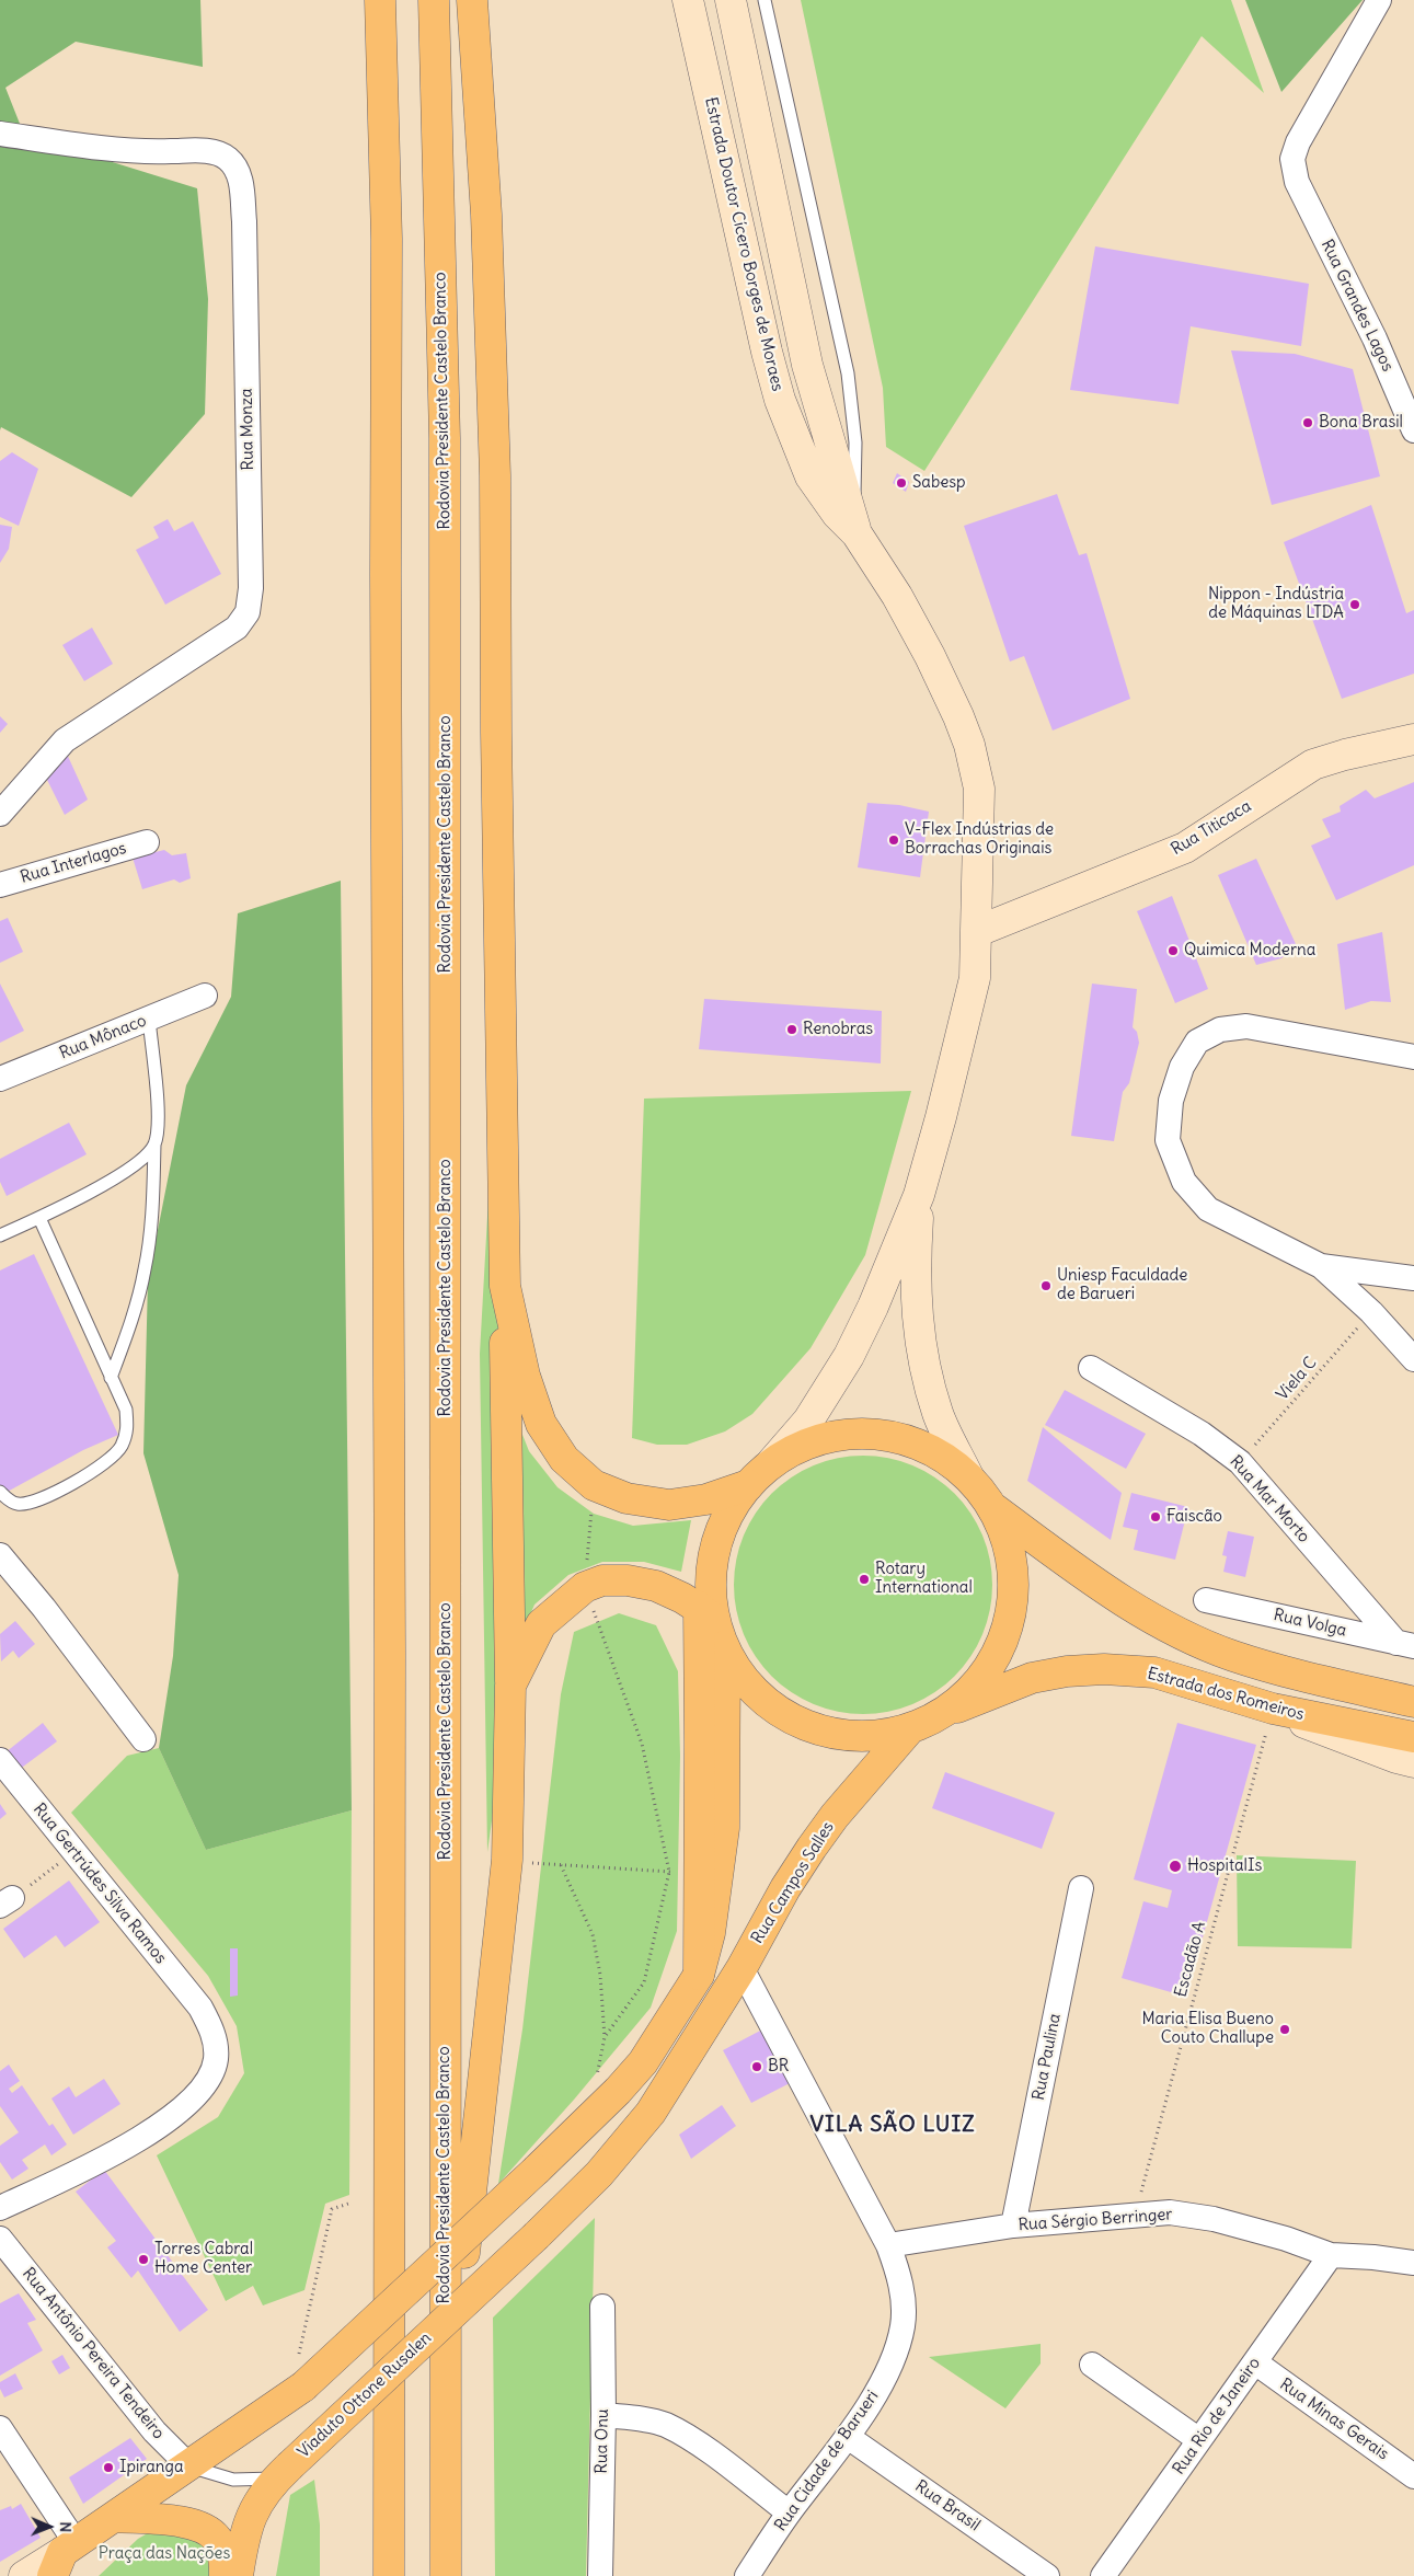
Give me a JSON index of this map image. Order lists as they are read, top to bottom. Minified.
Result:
{"streets":{"main road":["Rodovia Presidente Castelo Branco","Estrada dos Romeiros","Rua Campos Salles","Viaduto Ottone Rusalen"],"street":["Estrada Doutor Cícero Borges de Moraes","Rua Grandes Lagos","Rua Monza","Rua Titicaca","Rua Interlagos","Rua Mônaco","Rua Mar Morto","Rua Volga","Rua Gertrúdes Silva Ramos","Rua Paulina","Rua Sérgio Berringer","Rua Antônio Pereira Tendeiro","Rua Rio de Janeiro","Rua Minas Gerais","Rua Onu","Rua Cidade de Barueri","Rua Brasil"],"path":["Viela C","Escadão A"]},"crossings":[["Estrada Doutor Cícero Borges de Moraes","Rua Titicaca"],["Viela C","Rua Mar Morto"],["Rua Mar Morto","Rua Volga"],["Estrada dos Romeiros","Escadão A"],["Rua Campos Salles","Rua Antônio Pereira Tendeiro"],["Rua Campos Salles","Viaduto Ottone Rusalen"],["Rua Campos Salles","Rua Cidade de Barueri"],["Escadão A","Rua Sérgio Berringer"],["Rua Paulina","Rua Sérgio Berringer"],["Rua Sérgio Berringer","Rua Rio de Janeiro"],["Rua Sérgio Berringer","Rua Cidade de Barueri"],["Rua Rio de Janeiro","Rua Minas Gerais"],["Rua Cidade de Barueri","Rua Brasil"]],"districts":["VILA SÃO LUIZ"],"parks":["Praça das Nações"],"places":["Bona Brasil","Sabesp","Nippon - Indústria de Máquinas LTDA","V-Flex Indústrias de Borrachas Originais","Quimica Moderna","Renobras","Uniesp Faculdade de Barueri","Faiscão","Rotary International","HospitalIs","Maria Elisa Bueno Couto Challupe","BR","Torres Cabral Home Center","Ipiranga"],"north":"right"}
